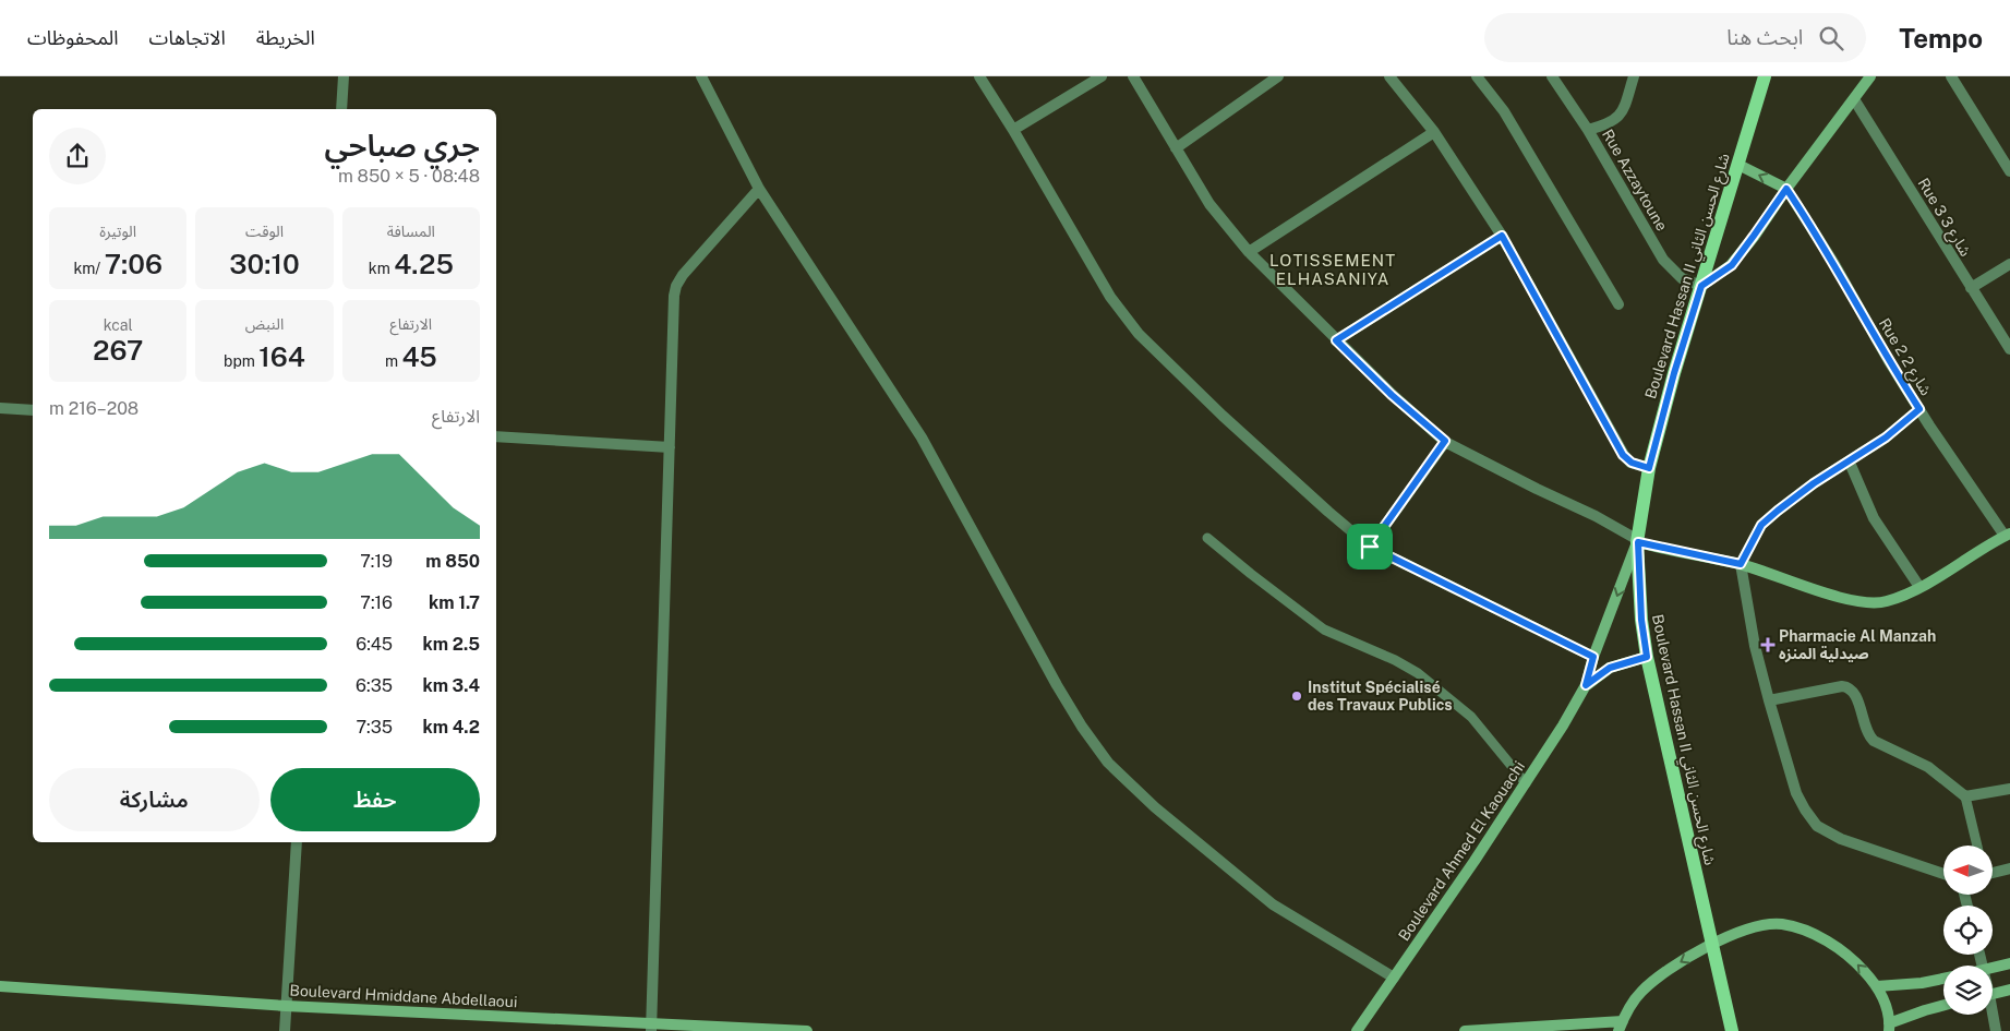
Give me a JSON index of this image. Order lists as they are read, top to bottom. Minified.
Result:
{"streets":{"main road":["Boulevard Hassan II شارع الحسن الثاني"],"street":["Rue Azzaytoune","Rue 3 شارع 3","Rue 2 شارع 2","Boulevard Ahmed El Kaouachi","Boulevard Hmiddane Abdellaoui"]},"crossings":[["Rue Azzaytoune","Boulevard Hassan II شارع الحسن الثاني"],["Boulevard Hassan II شارع الحسن الثاني","Boulevard Ahmed El Kaouachi"]],"districts":["LOTISSEMENT ELHASANIYA"],"places":{"health":["Pharmacie Al Manzah صيدلية المنزه"],"other":["Institut Spécialisé des Travaux Publics"]},"north":"left","page":{"header":"Tempo","search":"ابحث هنا","nav":["الخريطة","الاتجاهات","المحفوظات"],"heading":["جري صباحي","08:48 · 5 × 850 m"],"stats":[["المسافة","4.25 km"],["الوقت","30:10"],["الوتيرة","7:06 /km"],["الارتفاع","45 m"],["النبض","164 bpm"],["kcal","267"]],"chart":["الارتفاع","208–216 m"],"list":[{"name":"850 m","note":"7:19"},{"name":"1.7 km","note":"7:16"},{"name":"2.5 km","note":"6:45"},{"name":"3.4 km","note":"6:35"},{"name":"4.2 km","note":"7:35"}],"buttons":["حفظ","مشاركة"]}}
